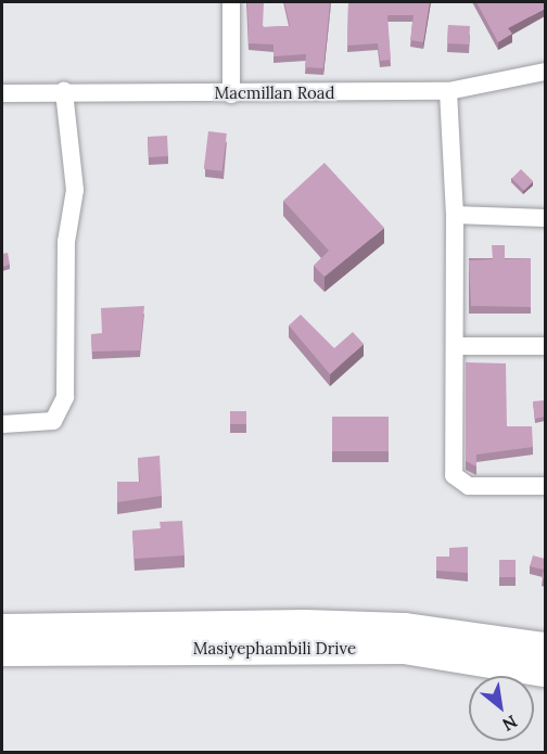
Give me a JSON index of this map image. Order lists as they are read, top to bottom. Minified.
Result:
{"streets":{"main road":["Masiyephambili Drive"],"street":["Macmillan Road"]},"north":"bottom right"}
